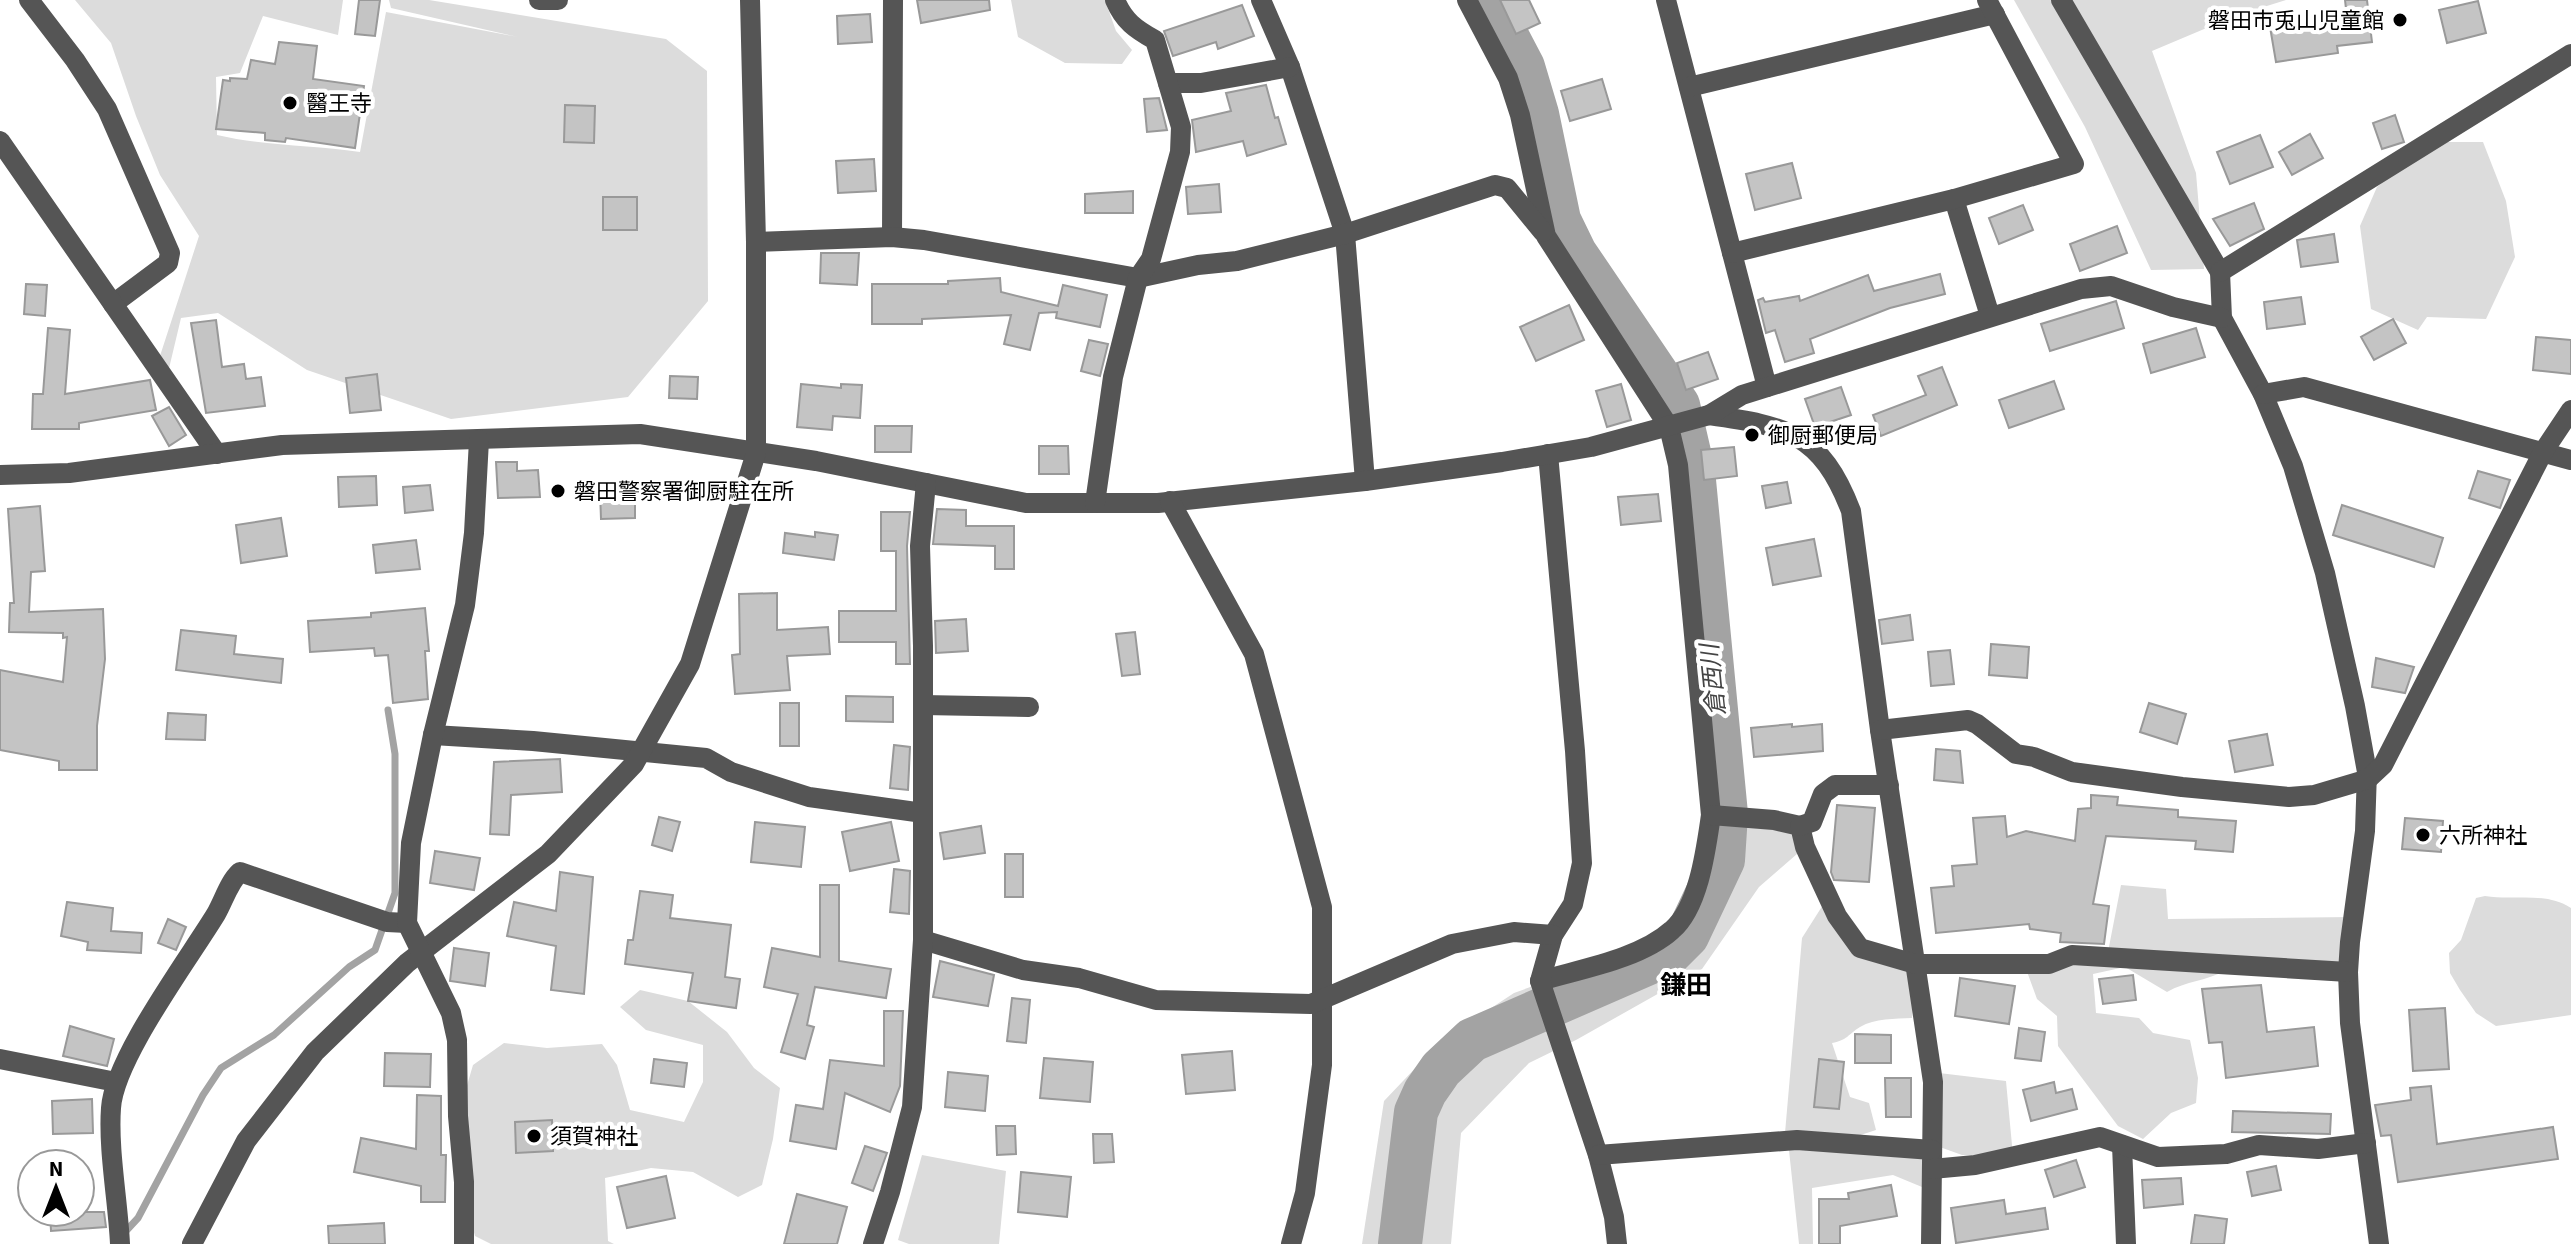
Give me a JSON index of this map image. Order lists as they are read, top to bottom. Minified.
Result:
{"districts":["鎌田"],"water":["倉西川"],"places":["磐田市兎山児童館","醫王寺","御厨郵便局","磐田警察署御厨駐在所","六所神社","須賀神社"],"north":"top"}
